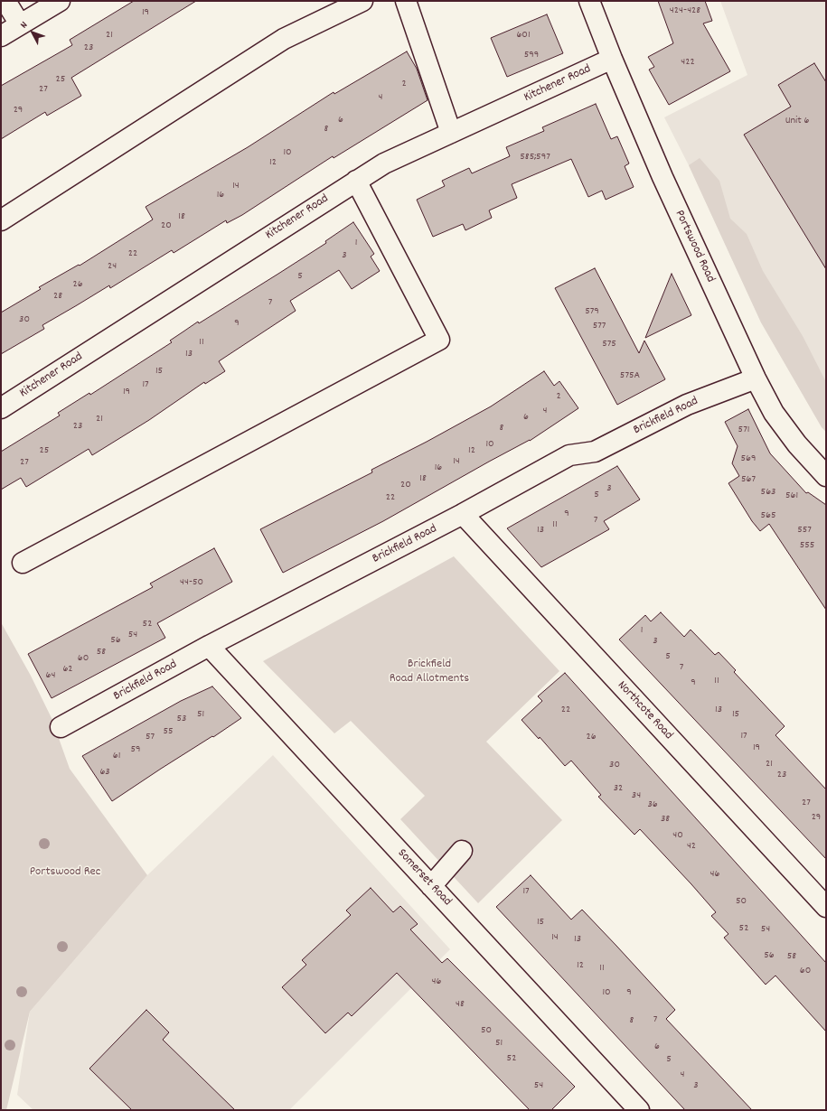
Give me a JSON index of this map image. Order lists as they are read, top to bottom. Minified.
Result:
{"streets":{"street":["Kitchener Road","Portswood Road","Brickfield Road","Northcote Road","Somerset Road"]},"crossings":[["Kitchener Road","Portswood Road"],["Portswood Road","Brickfield Road"],["Brickfield Road","Northcote Road"],["Brickfield Road","Somerset Road"]],"parks":["Brickfield Road Allotments","Portswood Rec"],"house_numbers":["424-428","19","21","601","23","599","422","25","2","27","4","29","6","Unit 6","8","10","585;597","12","14","16","18","20","1","22","3","24","5","26","28","7","579","30","9","577","11","575","13","15","575A","17","19","2","4","6","21","23","8","571","10","25","12","569","14","27","16","18","567","20","3","563","5","561","22","9","565","7","11","13","557","555","44-50","52","1","54","56","3","58","5","60","7","62","64","11","9","22","13","51","15","53","55","17","57","26","19","59","61","21","30","63","23","32","34","27","36","29","38","40","42","46","17","50","15","52","54","14","13","56","58","12","11","60","46","10","9","48","7","8","50","51","6","52","5","4","54","3"],"north":"top left"}
